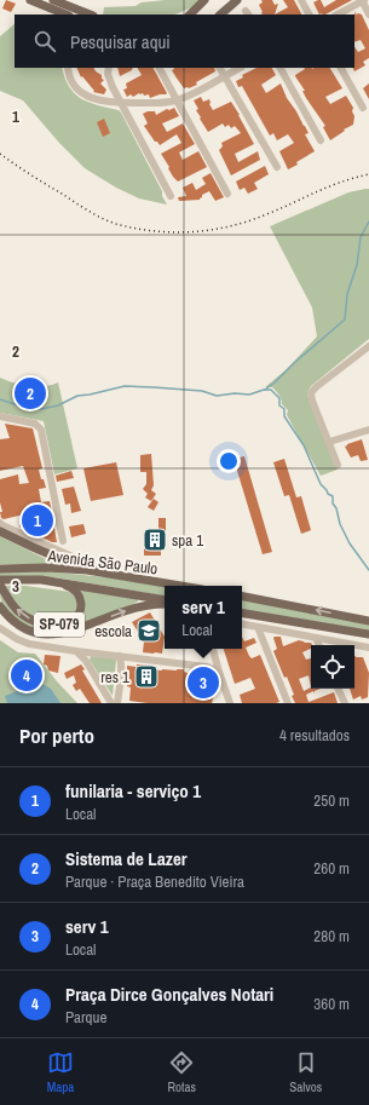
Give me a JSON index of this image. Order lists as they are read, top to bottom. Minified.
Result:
{"streets":{"main road":["Avenida São Paulo","SP-079"]},"crossings":[["Avenida São Paulo","SP-079"]],"places":{"building":["spa 1","res 1"],"school or university":["escola"]},"page":{"search":"Pesquisar aqui","pins":["2","1","4","3"],"popup":["serv 1","Local"],"heading":["Por perto","4 resultados"],"list":[{"mark":"1","name":"funilaria - serviço 1","note":"Local","value":"250 m"},{"mark":"2","name":"Sistema de Lazer","note":"Parque · Praça Benedito Vieira","value":"260 m"},{"mark":"3","name":"serv 1","note":"Local","value":"280 m"},{"mark":"4","name":"Praça Dirce Gonçalves Notari","note":"Parque","value":"360 m"}],"nav":["Mapa","Rotas","Salvos"]},"grid":{"rows":["1","2","3"]}}
